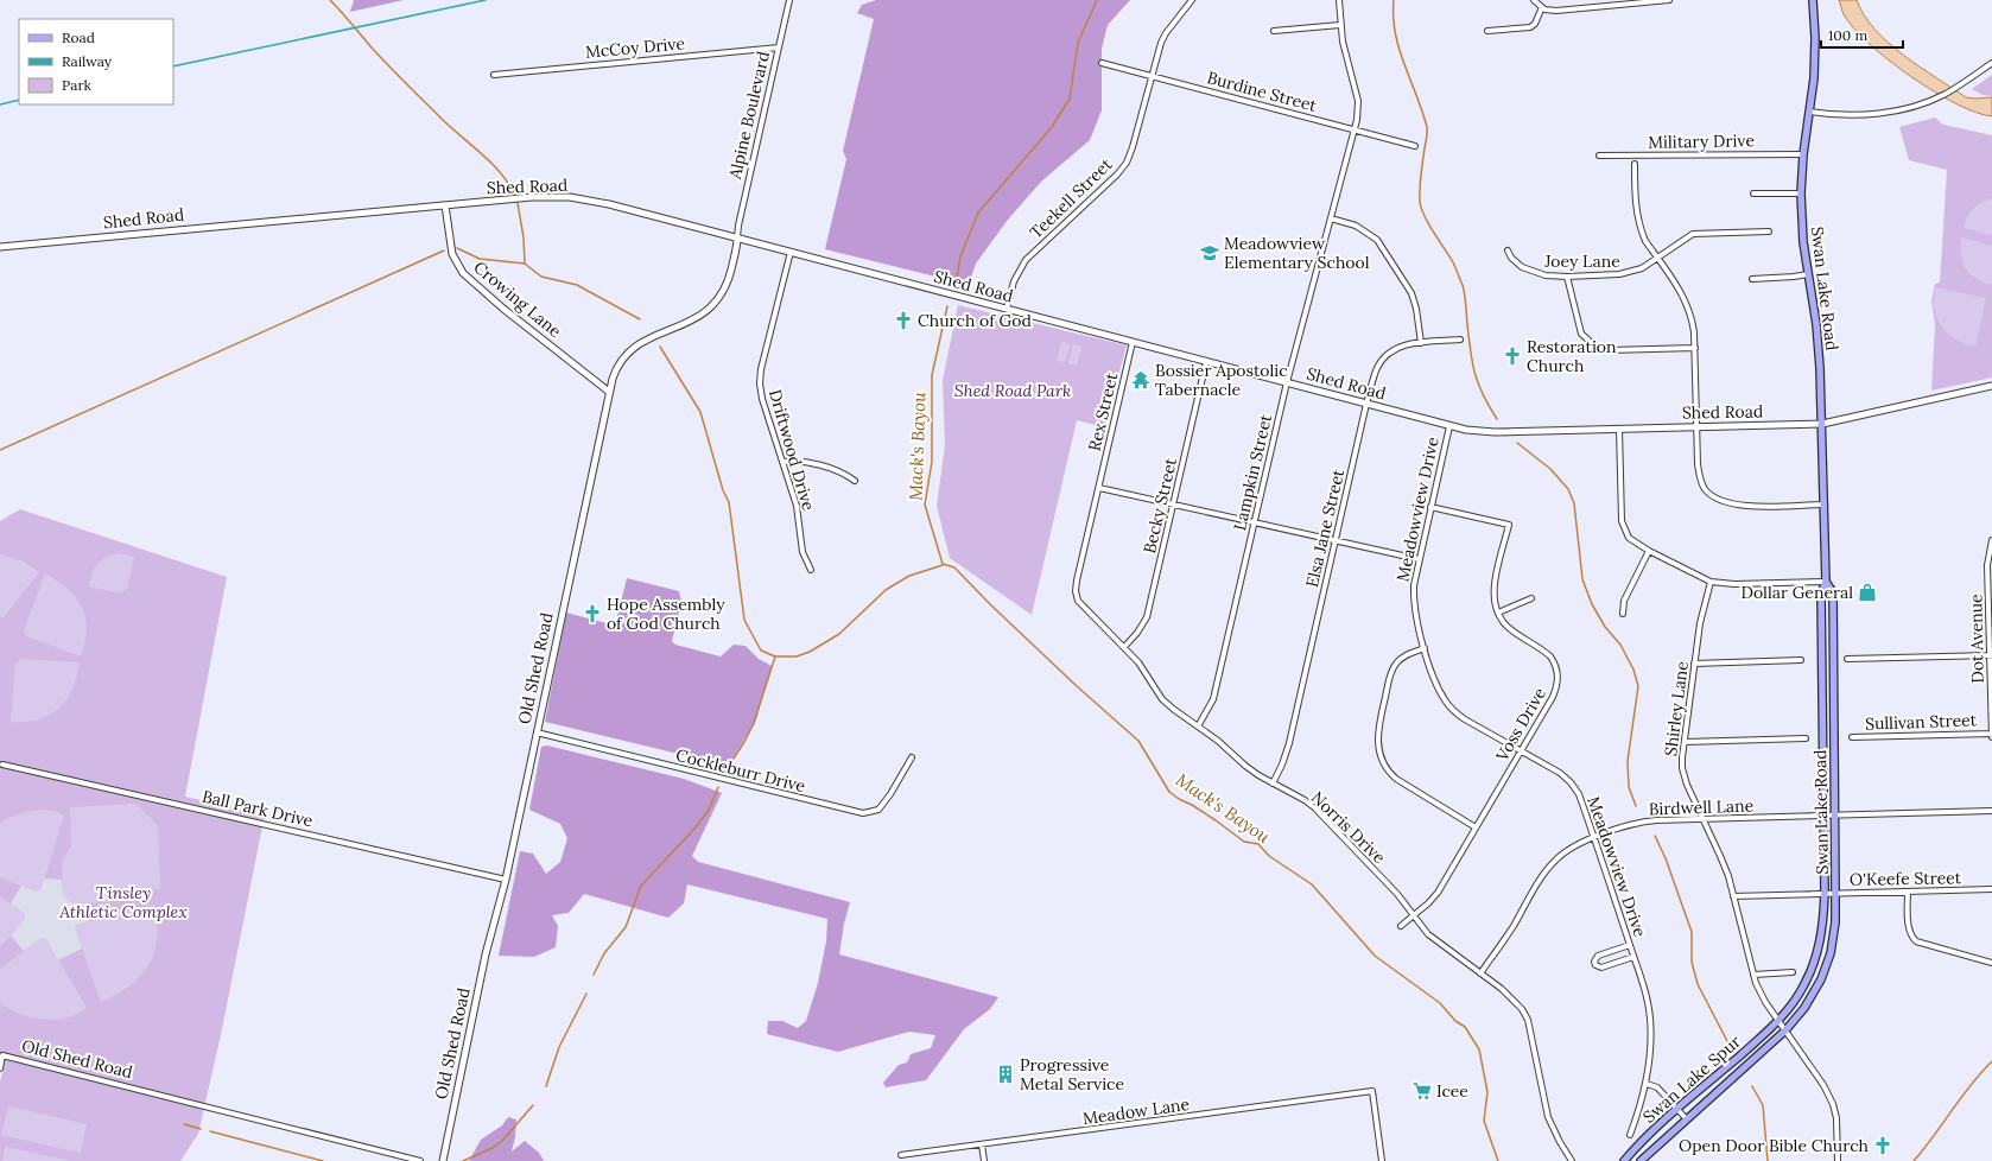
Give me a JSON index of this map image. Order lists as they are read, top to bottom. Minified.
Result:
{"streets":{"main road":["Swan Lake Road","Swan Lake Spur"],"street":["McCoy Drive","Burdine Street","Alpine Boulevard","Military Drive","Shed Road","Teekell Street","Joey Lane","Crowing Lane","Rex Street","Driftwood Drive","Lampkin Street","Becky Street","Meadowview Drive","Elsa Jane Street","Dot Avenue","Old Shed Road","Shirley Lane","Sullivan Street","Voss Drive","Cockleburr Drive","Birdwell Lane","Ball Park Drive","Norris Drive","O'Keefe Street","Meadow Lane"]},"crossings":[["McCoy Drive","Alpine Boulevard"],["Burdine Street","Teekell Street"],["Burdine Street","Lampkin Street"],["Alpine Boulevard","Shed Road"],["Alpine Boulevard","Old Shed Road"],["Military Drive","Swan Lake Road"],["Shed Road","Teekell Street"],["Shed Road","Swan Lake Road"],["Shed Road","Crowing Lane"],["Shed Road","Rex Street"],["Shed Road","Driftwood Drive"],["Shed Road","Lampkin Street"],["Shed Road","Becky Street"],["Shed Road","Meadowview Drive"],["Shed Road","Elsa Jane Street"],["Shed Road","Old Shed Road"],["Swan Lake Road","Shirley Lane"],["Swan Lake Road","Birdwell Lane"],["Swan Lake Road","O'Keefe Street"],["Swan Lake Road","Swan Lake Spur"],["Crowing Lane","Old Shed Road"],["Rex Street","Norris Drive"],["Lampkin Street","Norris Drive"],["Becky Street","Norris Drive"],["Meadowview Drive","Voss Drive"],["Meadowview Drive","Birdwell Lane"],["Elsa Jane Street","Norris Drive"],["Dot Avenue","Sullivan Street"],["Old Shed Road","Cockleburr Drive"],["Old Shed Road","Ball Park Drive"],["Shirley Lane","Birdwell Lane"],["Shirley Lane","O'Keefe Street"],["Shirley Lane","Swan Lake Spur"],["Voss Drive","Norris Drive"],["Birdwell Lane","Norris Drive"]],"water":["Mack's Bayou"],"parks":["Shed Road Park","Tinsley Athletic Complex"],"places":{"school or university":["Meadowview Elementary School"],"church":["Church of God","Restoration Church","Hope Assembly of God Church","Open Door Bible Church"],"temple":["Bossier Apostolic Tabernacle"],"shop":["Dollar General"],"building":["Progressive Metal Service"],"supermarket":["Icee"]},"legend":["Road","Railway","Park"],"scale_bar":"100 m"}
